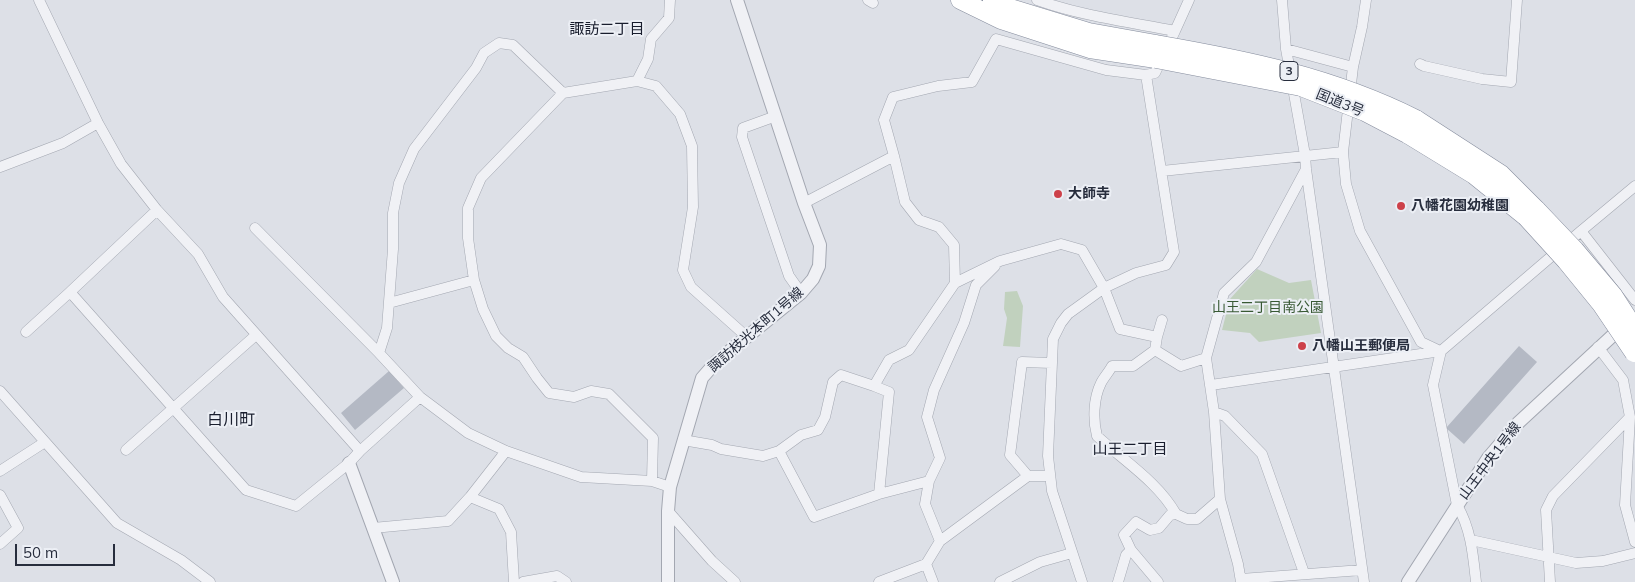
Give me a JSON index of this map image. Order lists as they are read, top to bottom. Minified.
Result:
{"streets":{"highway":["3","国道3号"],"street":["諏訪枝光本町1号線","山王中央1号線"]},"districts":["諏訪二丁目","白川町","山王二丁目"],"parks":["山王二丁目南公園"],"places":["大師寺","八幡花園幼稚園","八幡山王郵便局"],"scale_bar":"50 m"}
